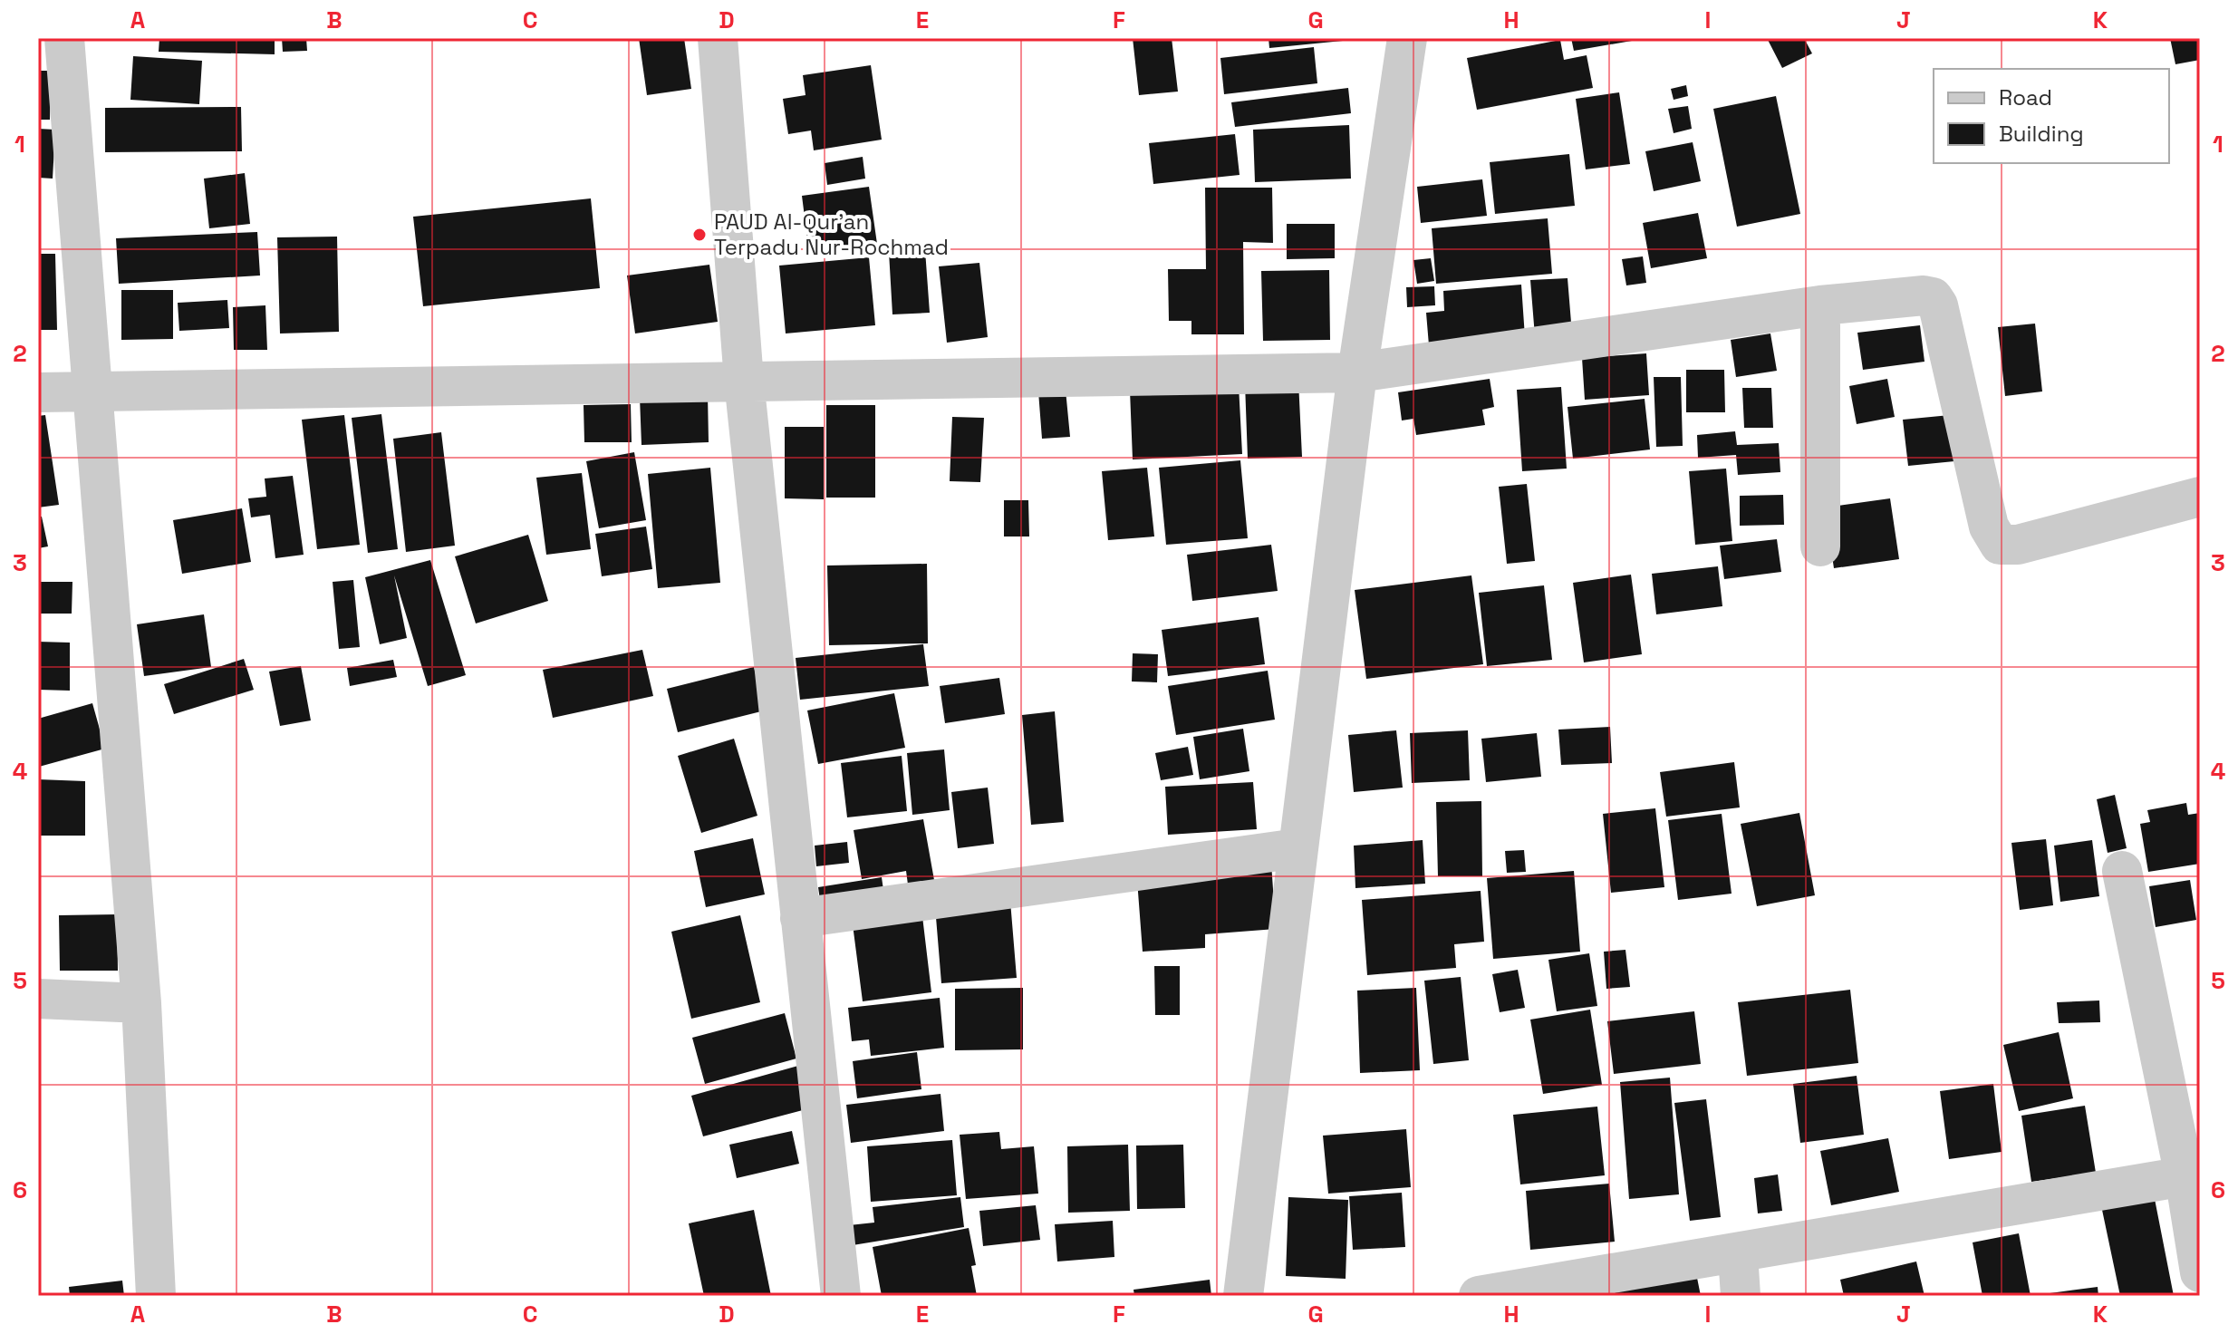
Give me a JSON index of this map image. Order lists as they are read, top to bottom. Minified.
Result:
{"places":["PAUD Al-Qur'an Terpadu Nur-Rochmad"],"legend":["Road","Building"],"grid":{"columns":["A","B","C","D","E","F","G","H","I","J","K"],"rows":["1","2","3","4","5","6"]}}
